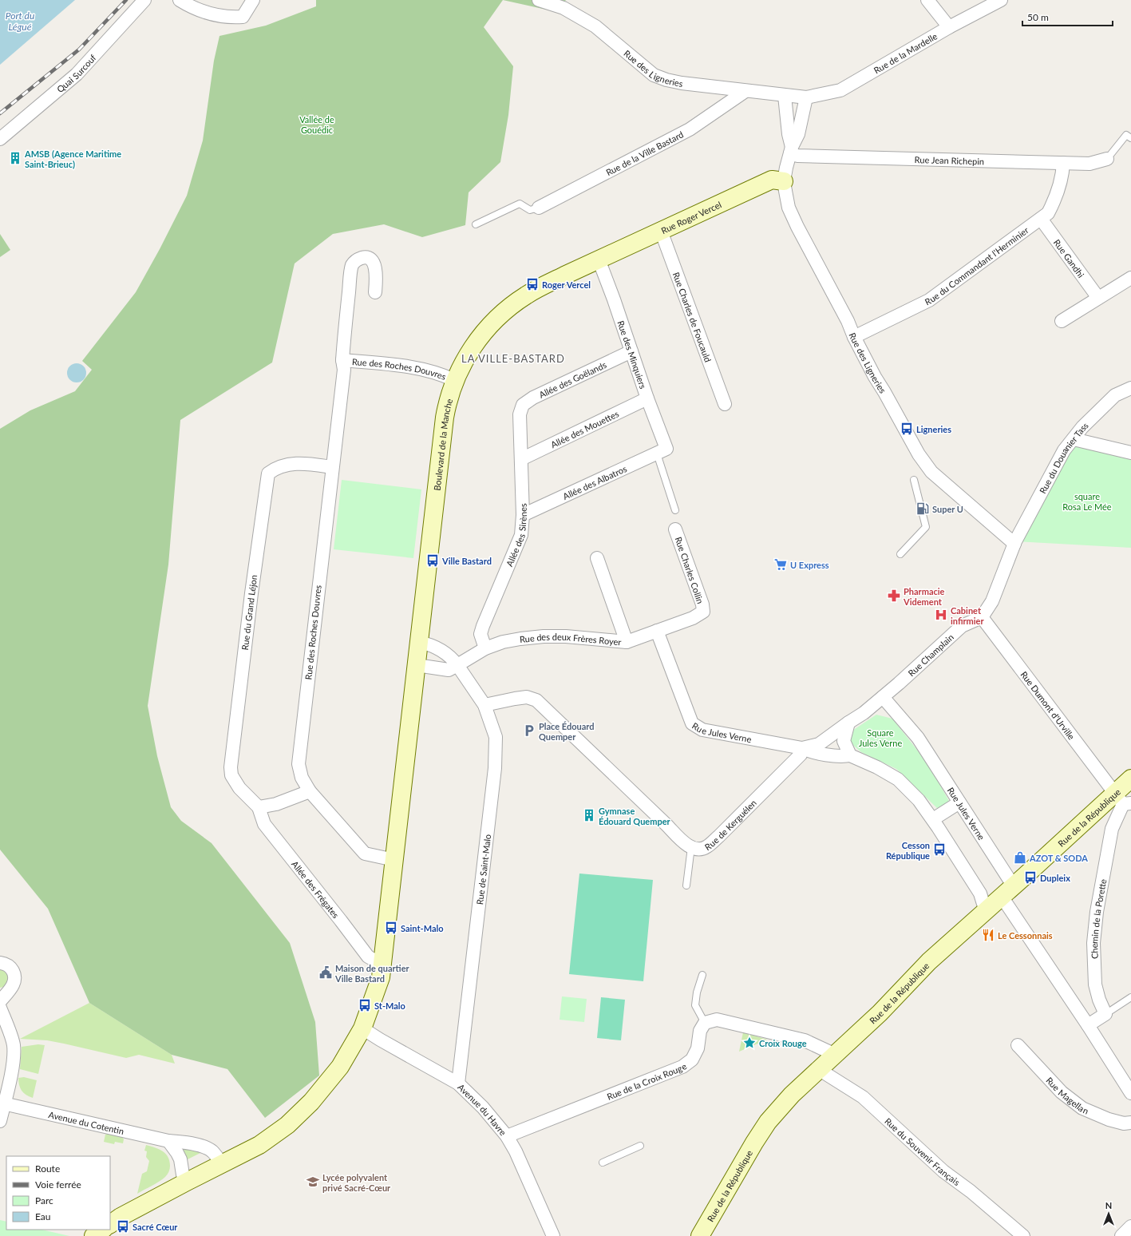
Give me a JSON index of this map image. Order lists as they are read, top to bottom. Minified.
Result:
{"streets":{"street":["Rue de la Mardelle","Rue des Ligneries","Quai Surcouf","Rue de la Ville Bastard","Rue Jean Richepin","Rue Roger Vercel","Rue Gandhi","Rue du Commandant l'Herminier","Rue Charles de Foucauld","Rue des Minquiers","Rue des Roches Douvres","Allée des Goëlands","Allée des Mouettes","Boulevard de la Manche","Rue du Douanier Tass","Allée des Albatros","Allée des Sirènes","Rue Charles Collin","Rue du Grand Léjon","Rue des deux Frères Royer","Rue Champlain","Rue Dumont d'Urville","Rue Jules Verne","Rue de la République","Rue de Kerguélen","Rue de Saint-Malo","Allée des Frégates","Chemin de la Porette","Rue de la Croix Rouge","Rue Magellan","Avenue du Havre","Avenue du Cotentin","Rue du Souvenir Français"]},"crossings":[["Rue de la Mardelle","Rue des Ligneries"],["Rue des Ligneries","Rue de la Ville Bastard"],["Rue des Ligneries","Rue Jean Richepin"],["Rue des Ligneries","Rue Roger Vercel"],["Rue des Ligneries","Rue du Commandant l'Herminier"],["Rue des Ligneries","Rue du Douanier Tass"],["Rue Jean Richepin","Rue du Commandant l'Herminier"],["Rue Roger Vercel","Rue Charles de Foucauld"],["Rue Roger Vercel","Rue des Minquiers"],["Rue Roger Vercel","Boulevard de la Manche"],["Rue Gandhi","Rue du Commandant l'Herminier"],["Rue des Minquiers","Allée des Goëlands"],["Rue des Minquiers","Allée des Mouettes"],["Rue des Minquiers","Boulevard de la Manche"],["Rue des Minquiers","Allée des Albatros"],["Rue des Roches Douvres","Boulevard de la Manche"],["Rue des Roches Douvres","Rue du Grand Léjon"],["Allée des Goëlands","Allée des Sirènes"],["Allée des Mouettes","Allée des Sirènes"],["Boulevard de la Manche","Rue des deux Frères Royer"],["Boulevard de la Manche","Rue de Saint-Malo"],["Boulevard de la Manche","Allée des Frégates"],["Boulevard de la Manche","Avenue du Havre"],["Boulevard de la Manche","Avenue du Cotentin"],["Allée des Albatros","Allée des Sirènes"],["Allée des Sirènes","Rue des deux Frères Royer"],["Rue Charles Collin","Rue des deux Frères Royer"],["Rue du Grand Léjon","Allée des Frégates"],["Rue des deux Frères Royer","Rue Jules Verne"],["Rue des deux Frères Royer","Rue de Saint-Malo"],["Rue Champlain","Rue Dumont d'Urville"],["Rue Champlain","Rue Jules Verne"],["Rue Champlain","Rue de Kerguélen"],["Rue Dumont d'Urville","Rue de la République"],["Rue Dumont d'Urville","Chemin de la Porette"],["Rue Jules Verne","Rue de la République"],["Rue Jules Verne","Rue de Kerguélen"],["Rue de la République","Chemin de la Porette"],["Rue de la République","Rue du Souvenir Français"],["Rue de Kerguélen","Rue de Saint-Malo"],["Rue de Saint-Malo","Avenue du Havre"],["Rue de la Croix Rouge","Avenue du Havre"]],"districts":["LA VILLE-BASTARD"],"water":["Port du Légué"],"parks":["Vallée de Gouédic","square Rosa Le Mée","Square Jules Verne"],"places":{"building":["AMSB (Agence Maritime Saint-Brieuc)","Gymnase Édouard Quemper"],"bus stop":["Roger Vercel","Ligneries","Ville Bastard","Cesson République","Dupleix","Saint-Malo","St-Malo","Sacré Cœur"],"fuel station":["Super U"],"supermarket":["U Express"],"pharmacy":["Pharmacie Videment"],"hospital":["Cabinet infirmier"],"parking":["Place Édouard Quemper"],"shop":["AZOT & SODA"],"restaurant":["Le Cessonnais"],"public building":["Maison de quartier Ville Bastard"],"place":["Croix Rouge"],"school or university":["Lycée polyvalent privé Sacré-Cœur"]},"legend":["Route","Voie ferrée","Parc","Eau"],"scale_bar":"50 m","north":"top"}
